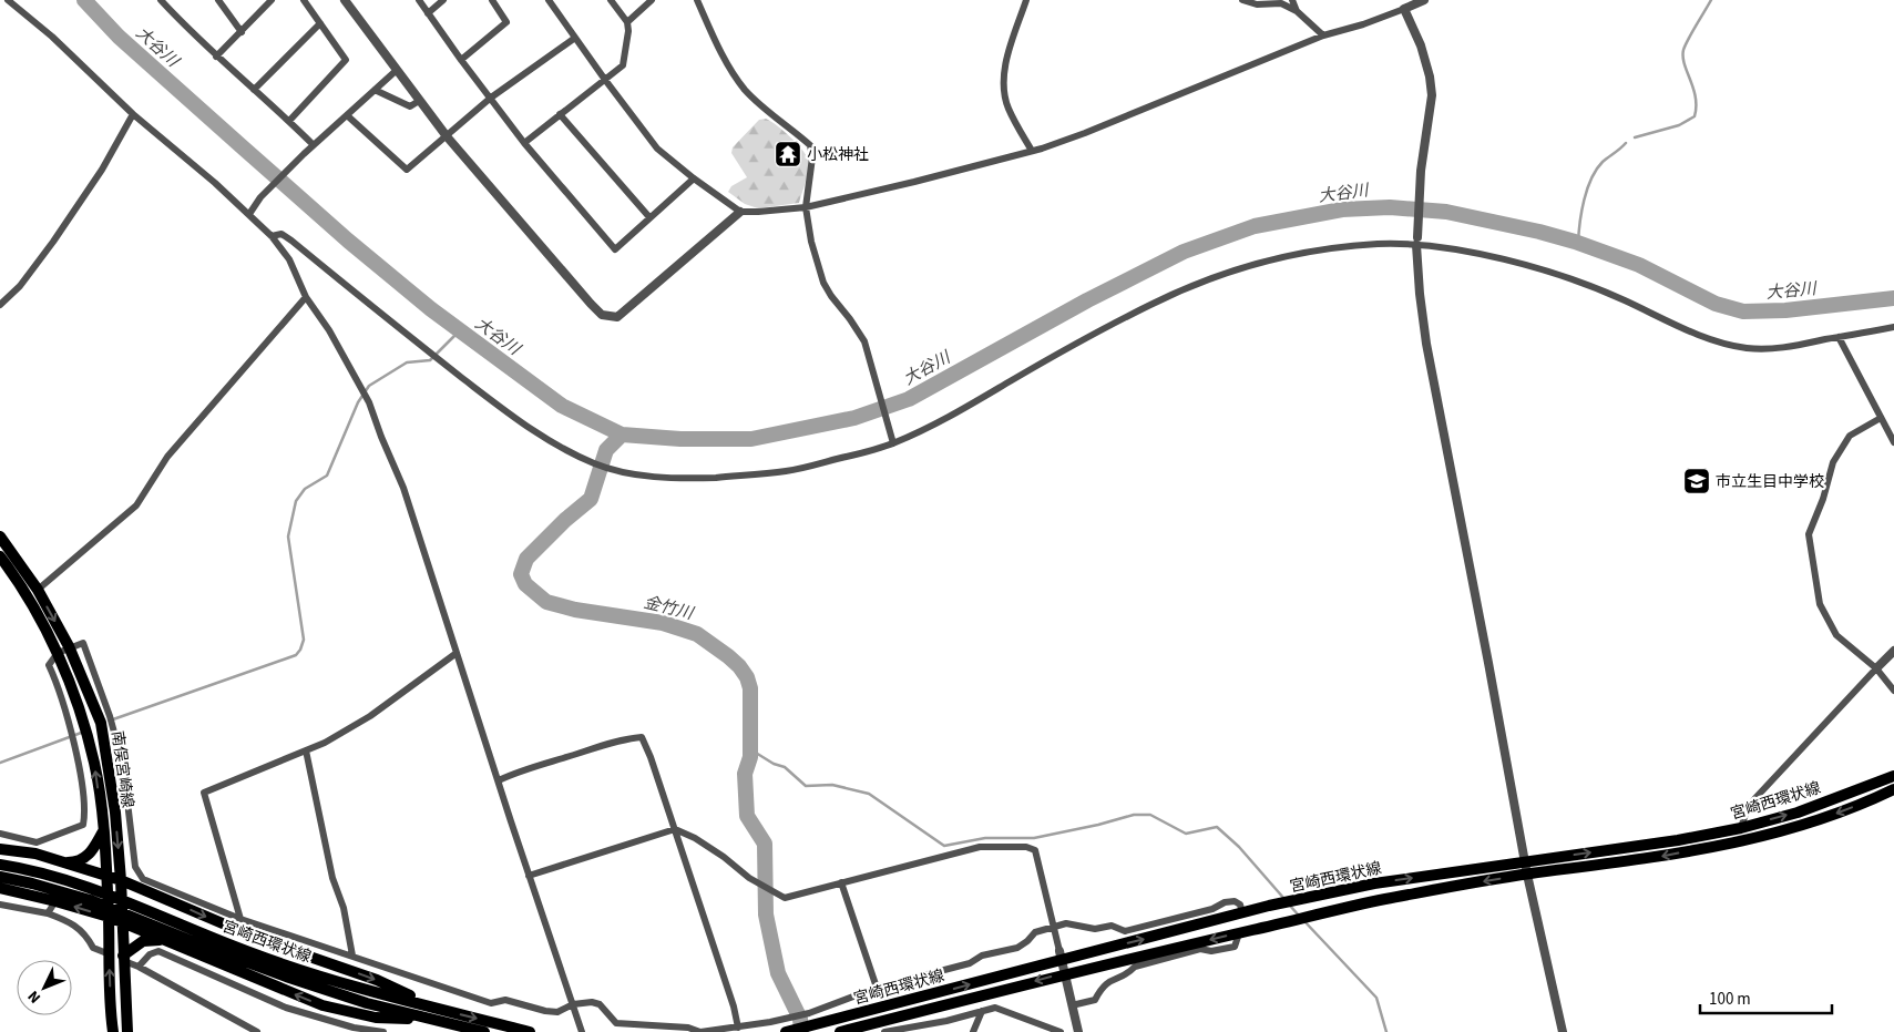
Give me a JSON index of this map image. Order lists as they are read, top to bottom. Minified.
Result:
{"streets":{"main road":["南俣宮崎線","宮崎西環状線"]},"water":["大谷川","金竹川"],"places":{"temple":["小松神社"],"school or university":["市立生目中学校"]},"scale_bar":"100 m","north":"bottom left"}
